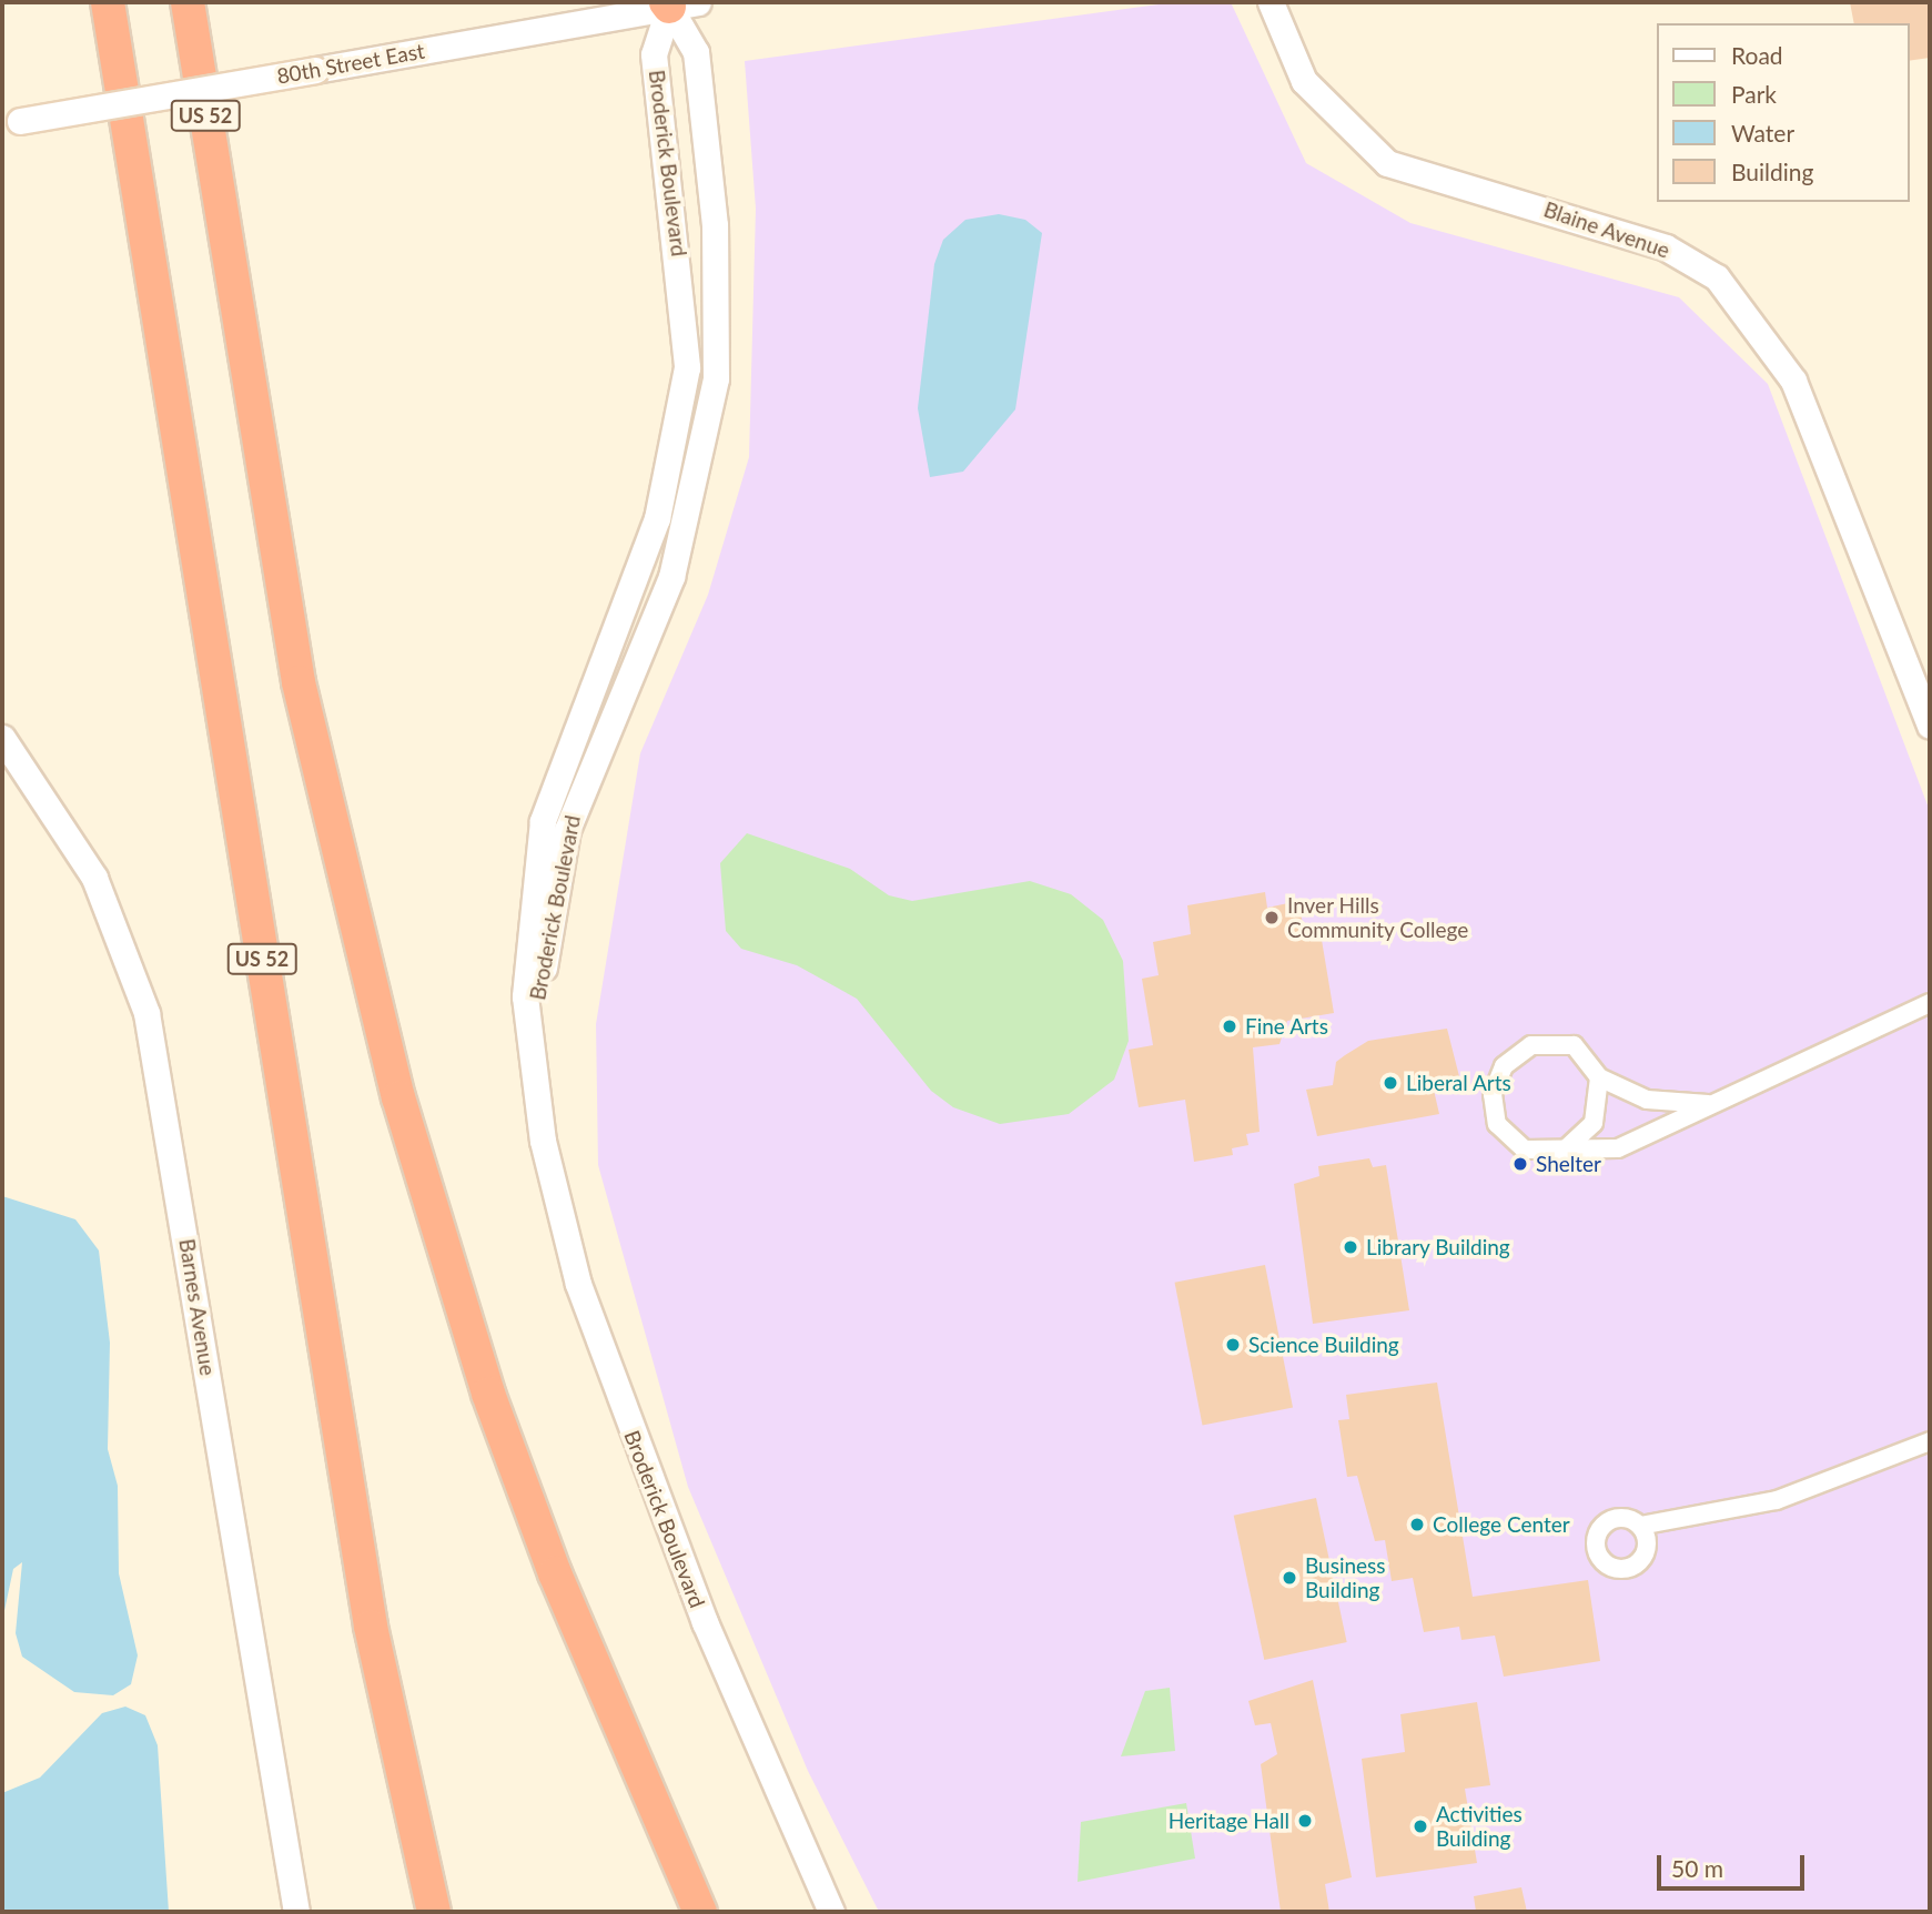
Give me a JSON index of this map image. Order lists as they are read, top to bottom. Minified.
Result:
{"streets":{"highway":["US 52"],"street":["80th Street East","Broderick Boulevard","Blaine Avenue","Barnes Avenue"]},"crossings":[["80th Street East","Broderick Boulevard"]],"places":["Inver Hills Community College","Fine Arts","Liberal Arts","Shelter","Library Building","Science Building","College Center","Business Building","Heritage Hall","Activities Building"],"legend":["Road","Park","Water","Building"],"scale_bar":"50 m"}
